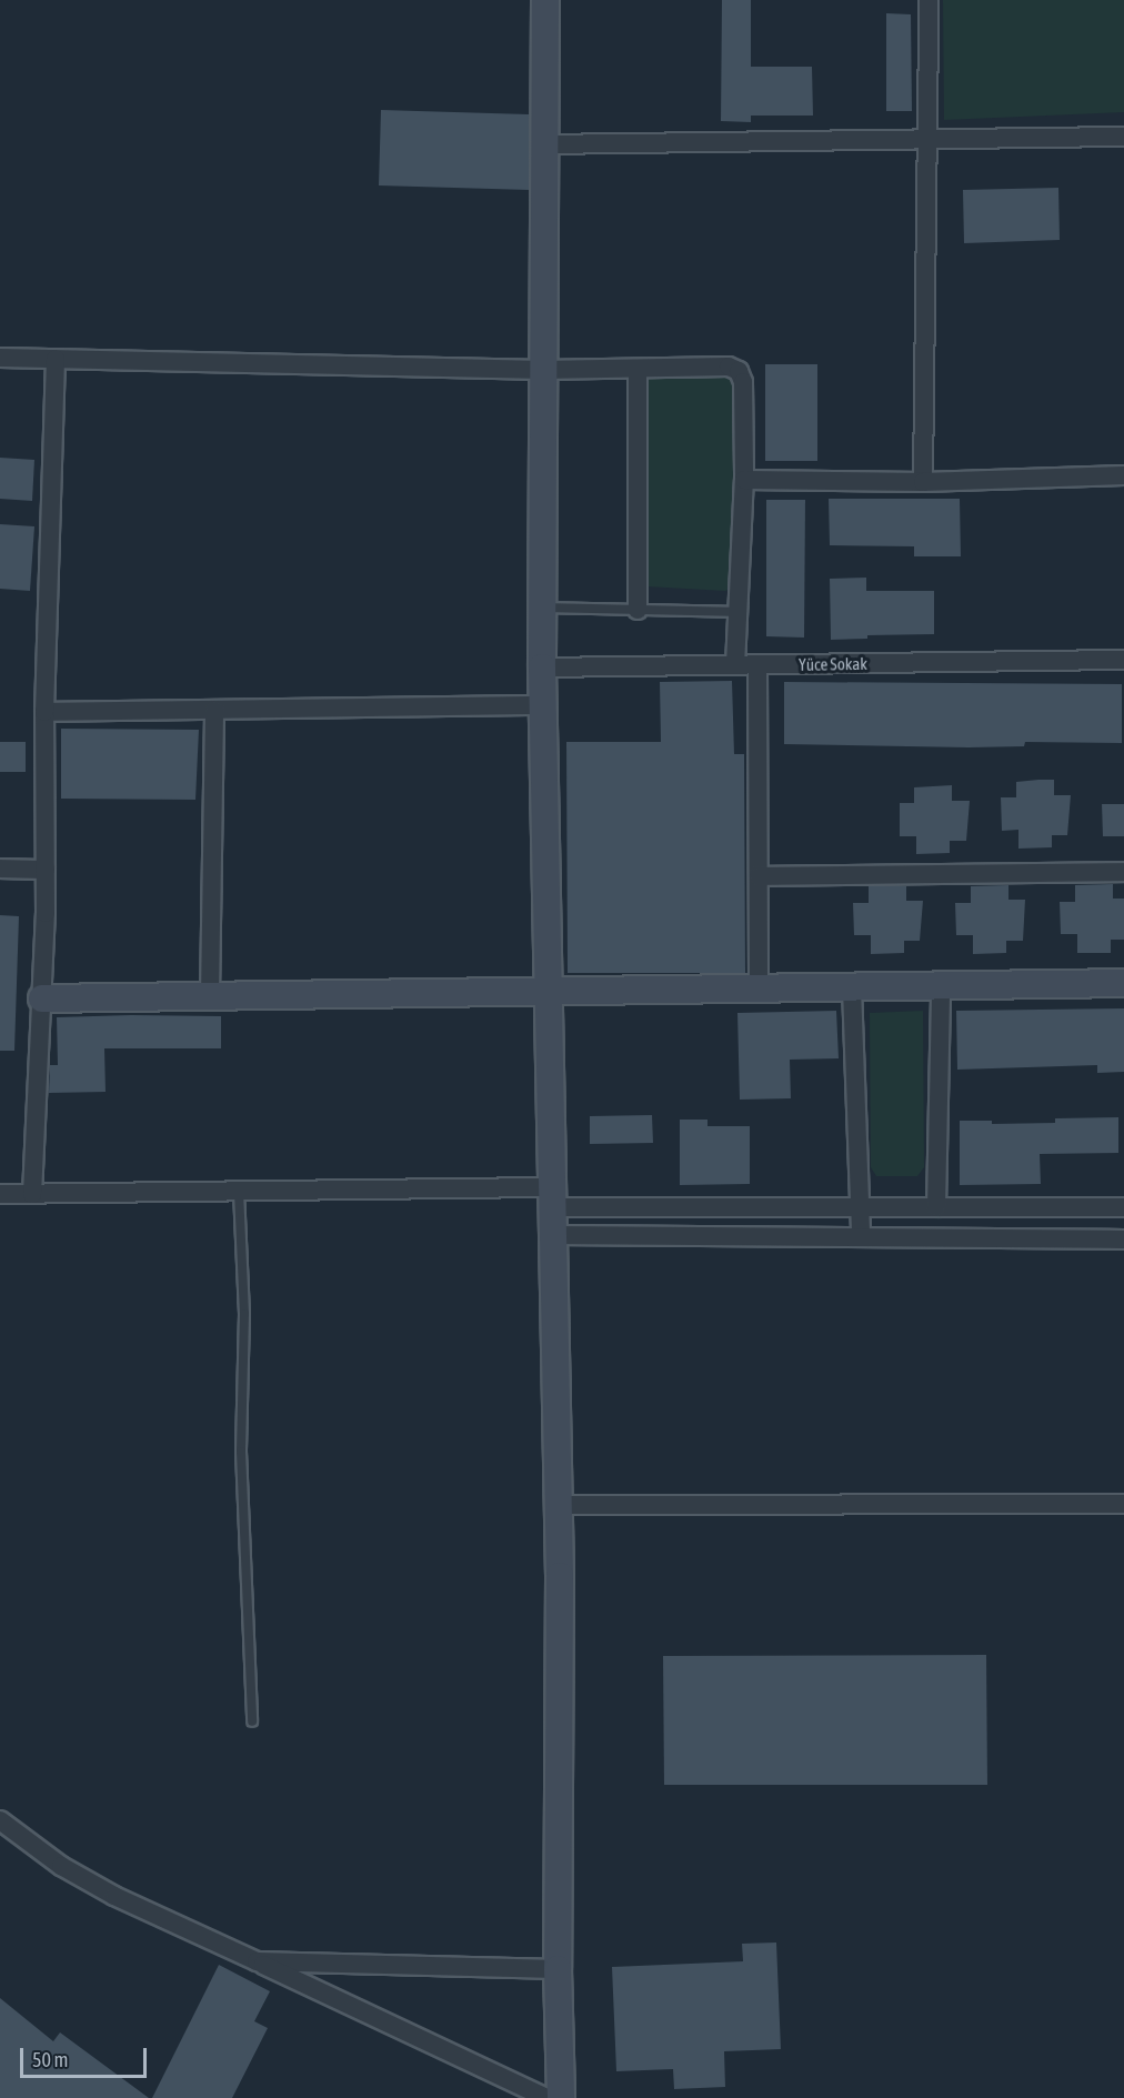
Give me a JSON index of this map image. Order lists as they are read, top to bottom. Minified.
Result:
{"streets":{"street":["Yüce Sokak"]},"scale_bar":"50 m"}
